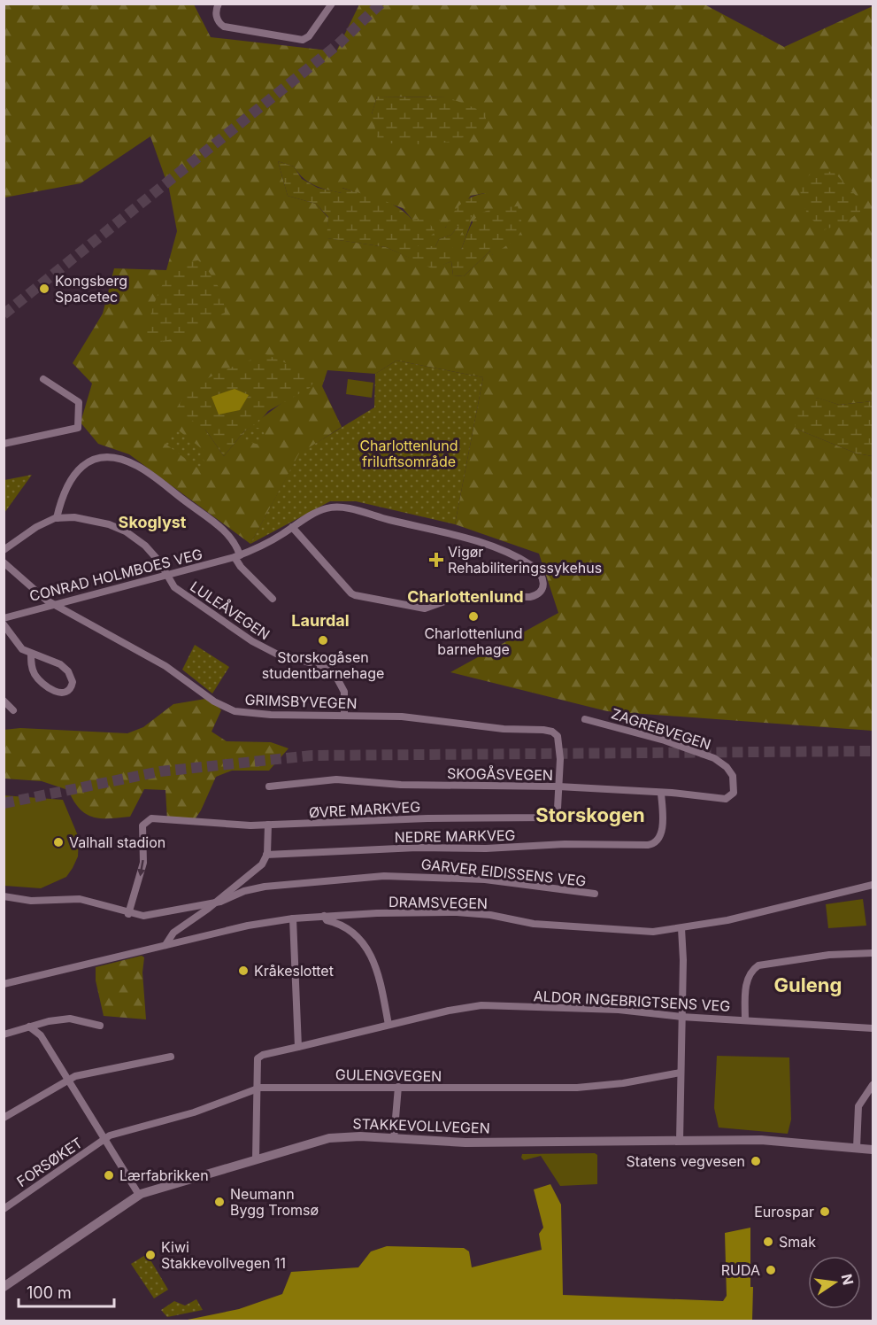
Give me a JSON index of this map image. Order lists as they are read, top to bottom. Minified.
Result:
{"streets":{"street":["CONRAD HOLMBOES VEG","LULEÅVEGEN","GRIMSBYVEGEN","ZAGREBVEGEN","SKOGÅSVEGEN","ØVRE MARKVEG","NEDRE MARKVEG","GARVER EIDISSENS VEG","DRAMSVEGEN","ALDOR INGEBRIGTSENS VEG","GULENGVEGEN","STAKKEVOLLVEGEN","FORSØKET"]},"crossings":[["CONRAD HOLMBOES VEG","LULEÅVEGEN"],["CONRAD HOLMBOES VEG","GRIMSBYVEGEN"],["LULEÅVEGEN","GRIMSBYVEGEN"],["GRIMSBYVEGEN","SKOGÅSVEGEN"],["GRIMSBYVEGEN","ØVRE MARKVEG"],["ZAGREBVEGEN","SKOGÅSVEGEN"],["SKOGÅSVEGEN","ØVRE MARKVEG"],["SKOGÅSVEGEN","NEDRE MARKVEG"],["ØVRE MARKVEG","GARVER EIDISSENS VEG"],["ALDOR INGEBRIGTSENS VEG","GULENGVEGEN"],["GULENGVEGEN","FORSØKET"]],"districts":["Skoglyst","Charlottenlund","Laurdal","Storskogen","Guleng"],"parks":["Charlottenlund friluftsområde"],"places":{"other":["Kongsberg Spacetec","Charlottenlund barnehage","Storskogåsen studentbarnehage","Valhall stadion","Kråkeslottet","Statens vegvesen","Lærfabrikken","Neumann Bygg Tromsø","Eurospar","Smak","Kiwi Stakkevollvegen 11","RUDA"],"health":["Vigør Rehabiliteringssykehus"]},"scale_bar":"100 m","north":"right"}
